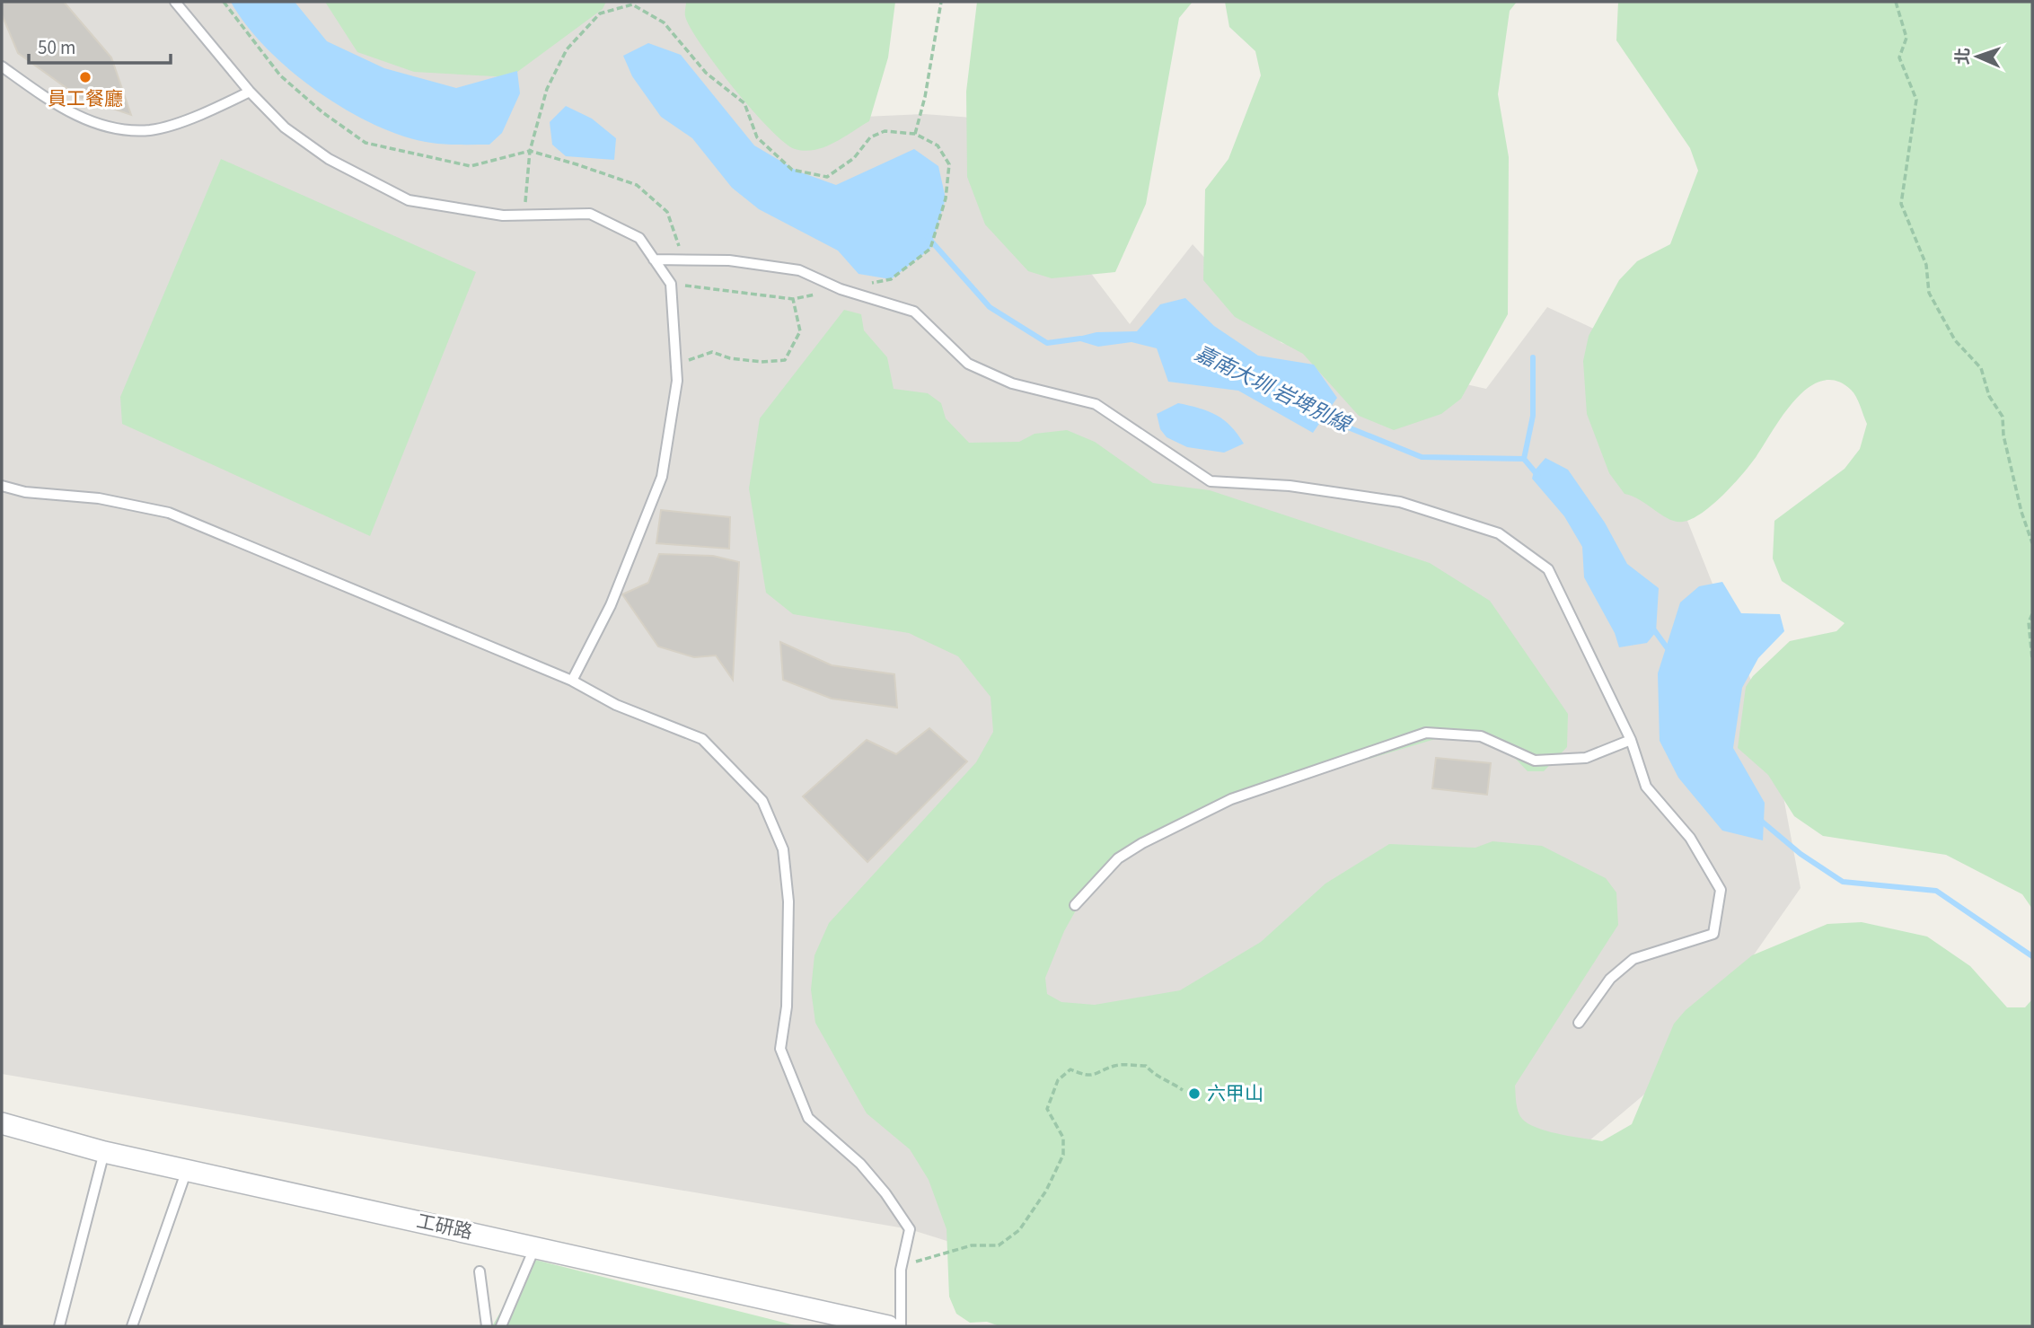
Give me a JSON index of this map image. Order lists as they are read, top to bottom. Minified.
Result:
{"streets":{"street":["工研路"]},"water":["嘉南大圳 岩埤別線"],"places":["員工餐廳","六甲山"],"scale_bar":"50 m","north":"left"}
